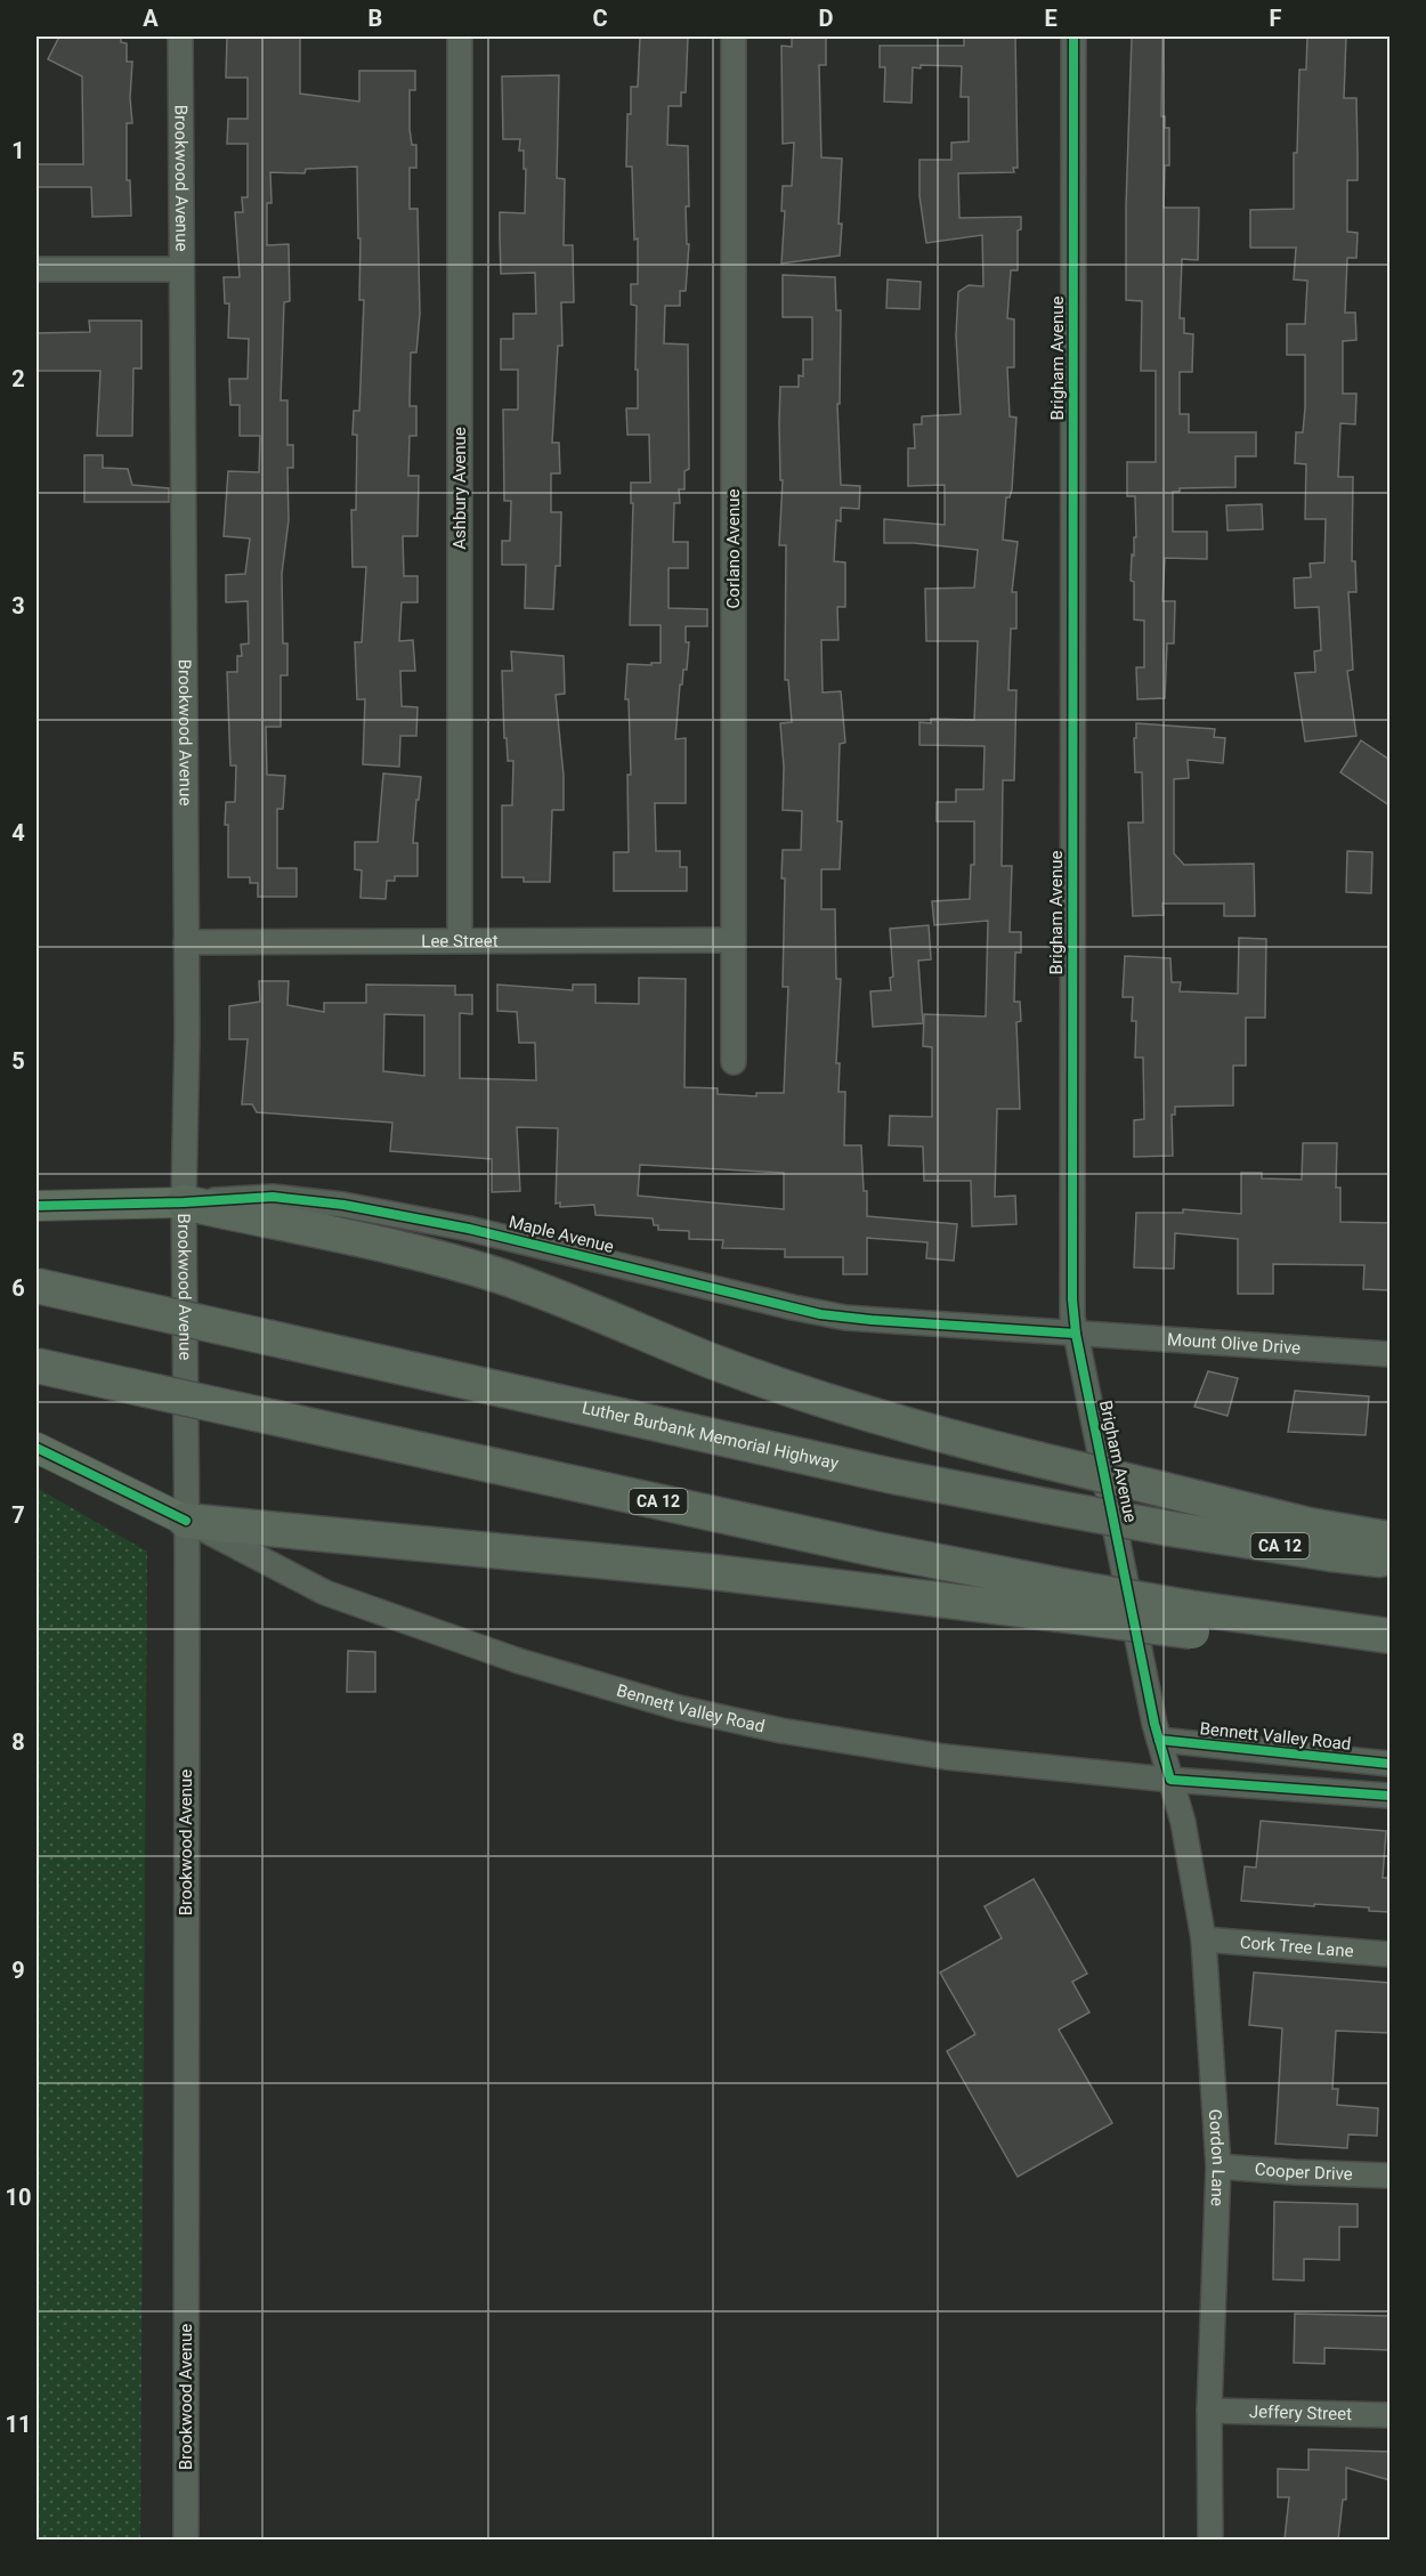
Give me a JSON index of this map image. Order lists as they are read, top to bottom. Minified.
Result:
{"streets":{"highway":["Luther Burbank Memorial Highway","CA 12"],"main road":["Maple Avenue","Bennett Valley Road"],"street":["Brookwood Avenue","Brigham Avenue","Ashbury Avenue","Corlano Avenue","Lee Street","Mount Olive Drive","Cork Tree Lane","Gordon Lane","Cooper Drive","Jeffery Street"]},"crossings":[["Brookwood Avenue","Lee Street"],["Brookwood Avenue","Maple Avenue"],["Brookwood Avenue","Bennett Valley Road"],["Brigham Avenue","Maple Avenue"],["Brigham Avenue","Mount Olive Drive"],["Brigham Avenue","Bennett Valley Road"],["Brigham Avenue","Gordon Lane"],["Ashbury Avenue","Lee Street"],["Corlano Avenue","Lee Street"],["Maple Avenue","Mount Olive Drive"],["Bennett Valley Road","Gordon Lane"],["Cork Tree Lane","Gordon Lane"],["Gordon Lane","Cooper Drive"],["Gordon Lane","Jeffery Street"]],"grid":{"columns":["A","B","C","D","E","F"],"rows":["1","2","3","4","5","6","7","8","9","10","11"]}}
